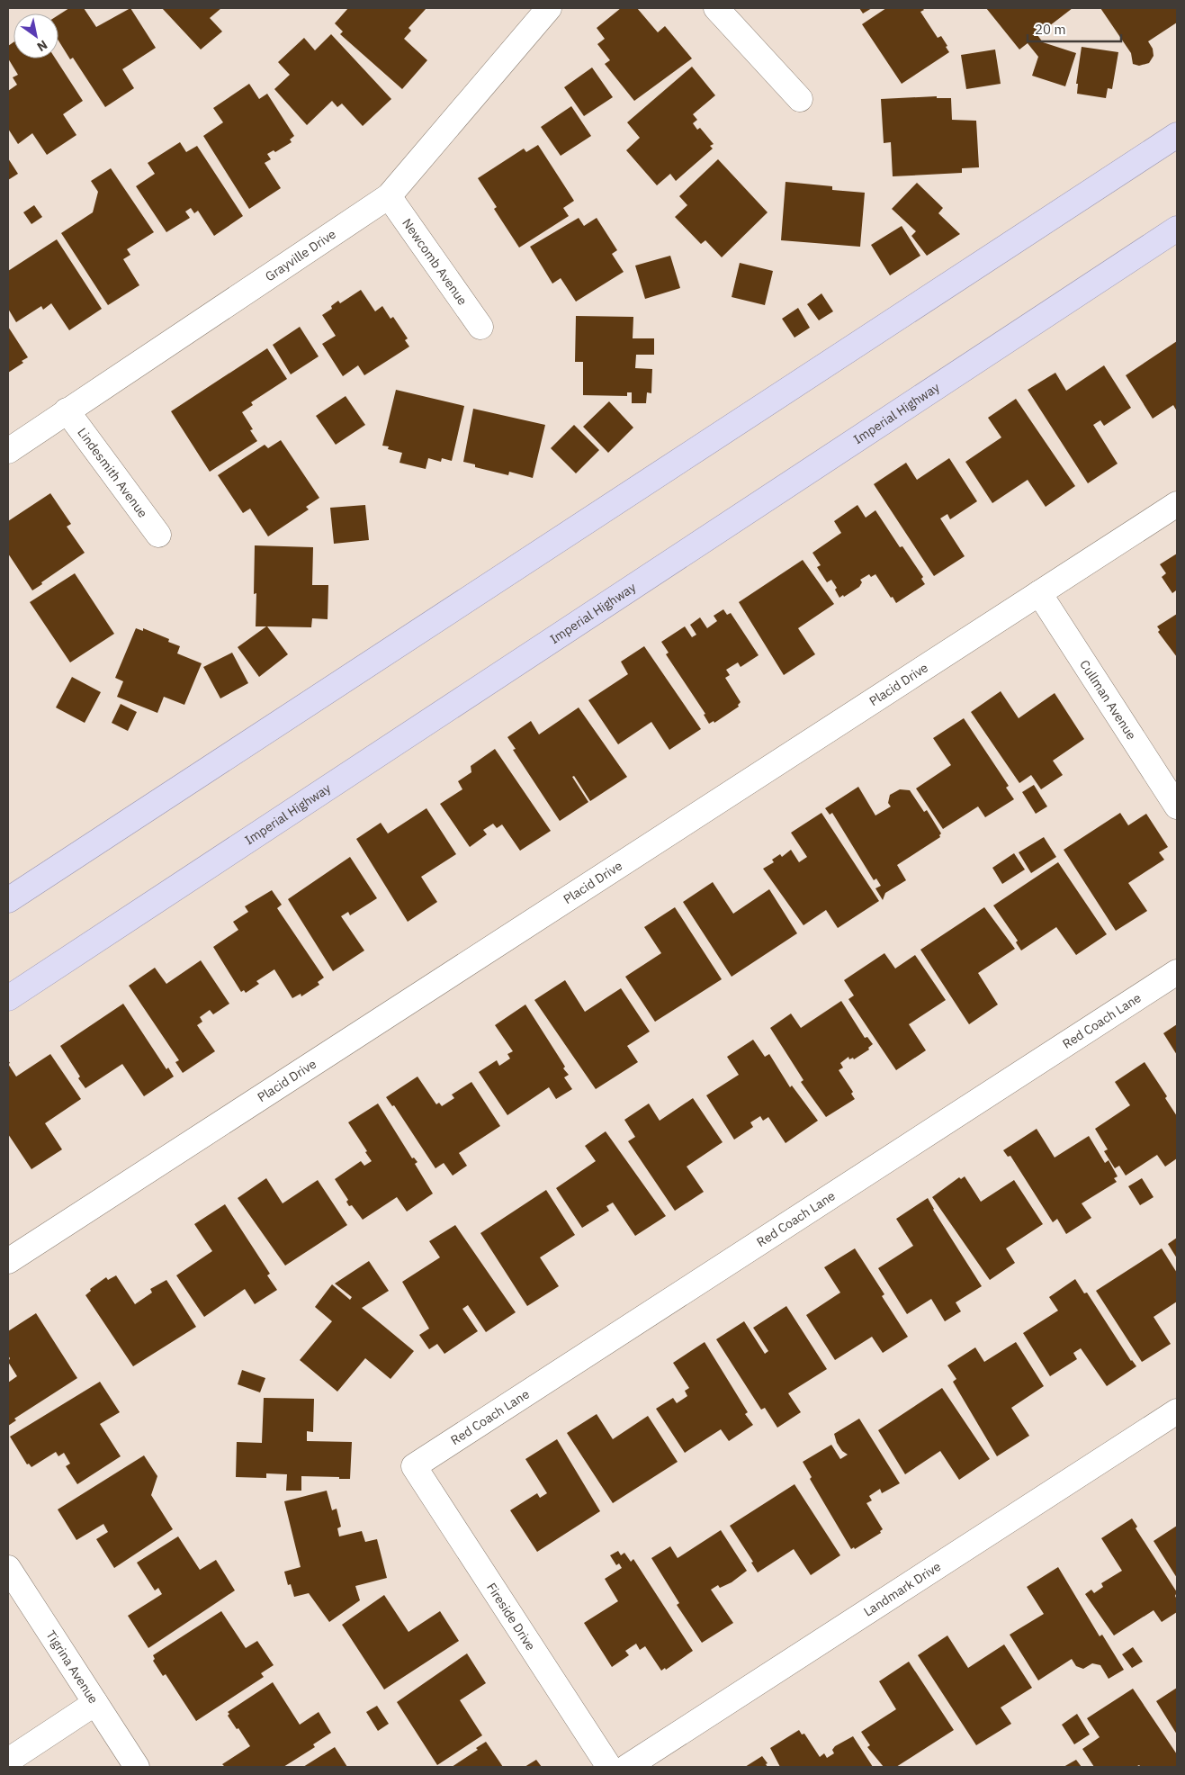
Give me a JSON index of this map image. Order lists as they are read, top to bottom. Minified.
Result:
{"streets":{"main road":["Imperial Highway"],"street":["Grayville Drive","Newcomb Avenue","Lindesmith Avenue","Placid Drive","Cullman Avenue","Red Coach Lane","Landmark Drive","Fireside Drive","Tigrina Avenue"]},"crossings":[["Grayville Drive","Newcomb Avenue"],["Grayville Drive","Lindesmith Avenue"],["Placid Drive","Cullman Avenue"],["Red Coach Lane","Fireside Drive"]],"scale_bar":"20 m","north":"bottom right"}
